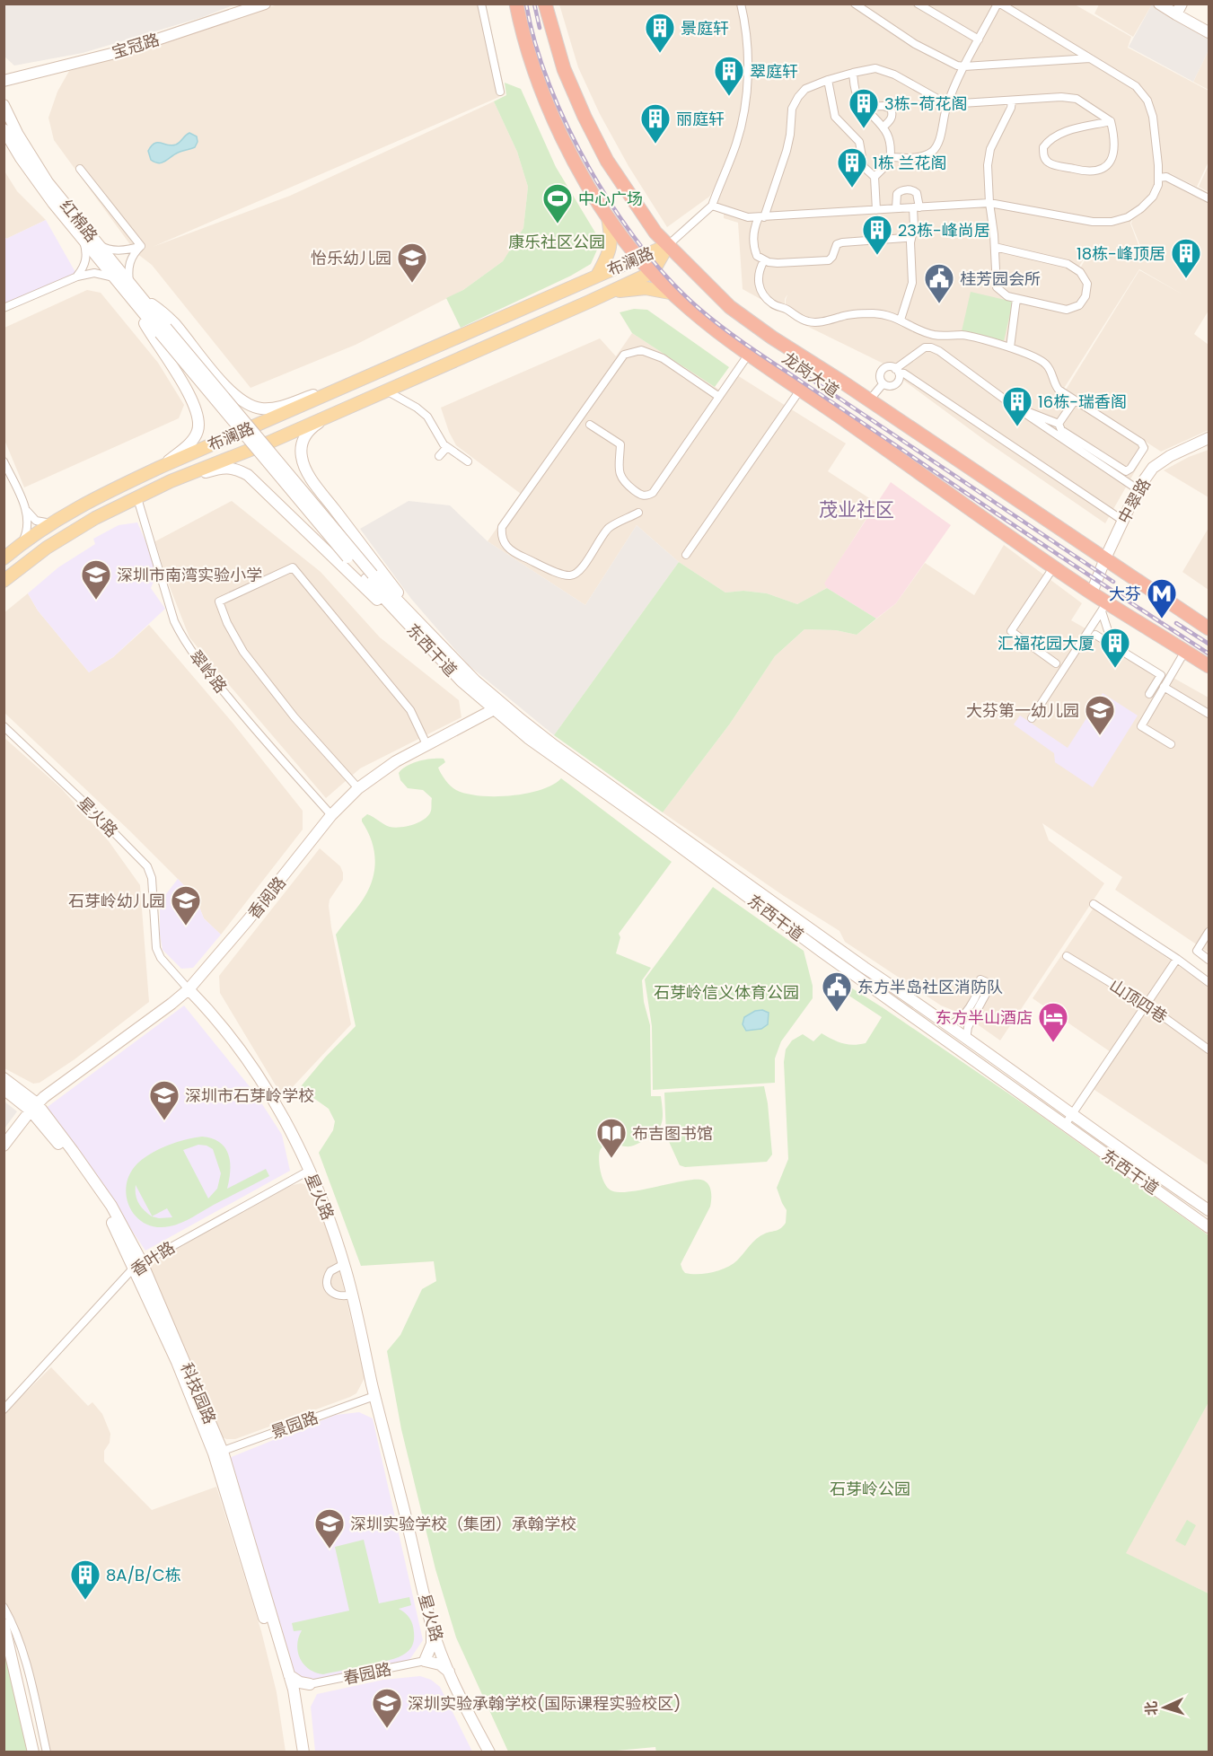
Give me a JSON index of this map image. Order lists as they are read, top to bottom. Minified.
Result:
{"streets":{"highway":["龙岗大道"],"main road":["宝冠路","红棉路","布澜路","中翠路","东西干道","星火路","香阅路","科技园路"],"street":["翠岭路","山顶四巷","香叶路","景园路","春园路"]},"crossings":[["红棉路","东西干道"],["布澜路","龙岗大道"],["布澜路","翠岭路"],["龙岗大道","中翠路"],["东西干道","香阅路"],["翠岭路","香阅路"],["星火路","香阅路"],["星火路","香叶路"],["星火路","景园路"],["香阅路","科技园路"],["香叶路","科技园路"],["科技园路","景园路"]],"districts":["茂业社区"],"parks":["康乐社区公园","石芽岭信义体育公园","石芽岭公园"],"places":{"building":["景庭轩","翠庭轩","3栋-荷花阁","丽庭轩","1栋 兰花阁","23栋-峰尚居","18栋-峰顶居","16栋-瑞香阁","汇福花园大厦","8A/B/C栋"],"sports":["中心广场"],"school or university":["怡乐幼儿园","深圳市南湾实验小学","大芬第一幼儿园","石芽岭幼儿园","深圳市石芽岭学校","深圳实验学校（集团）承翰学校","深圳实验承翰学校(国际课程实验校区)"],"public building":["桂芳园会所","东方半岛社区消防队"],"metro station":["大芬"],"hotel":["东方半山酒店"],"library":["布吉图书馆"]},"north":"left"}
